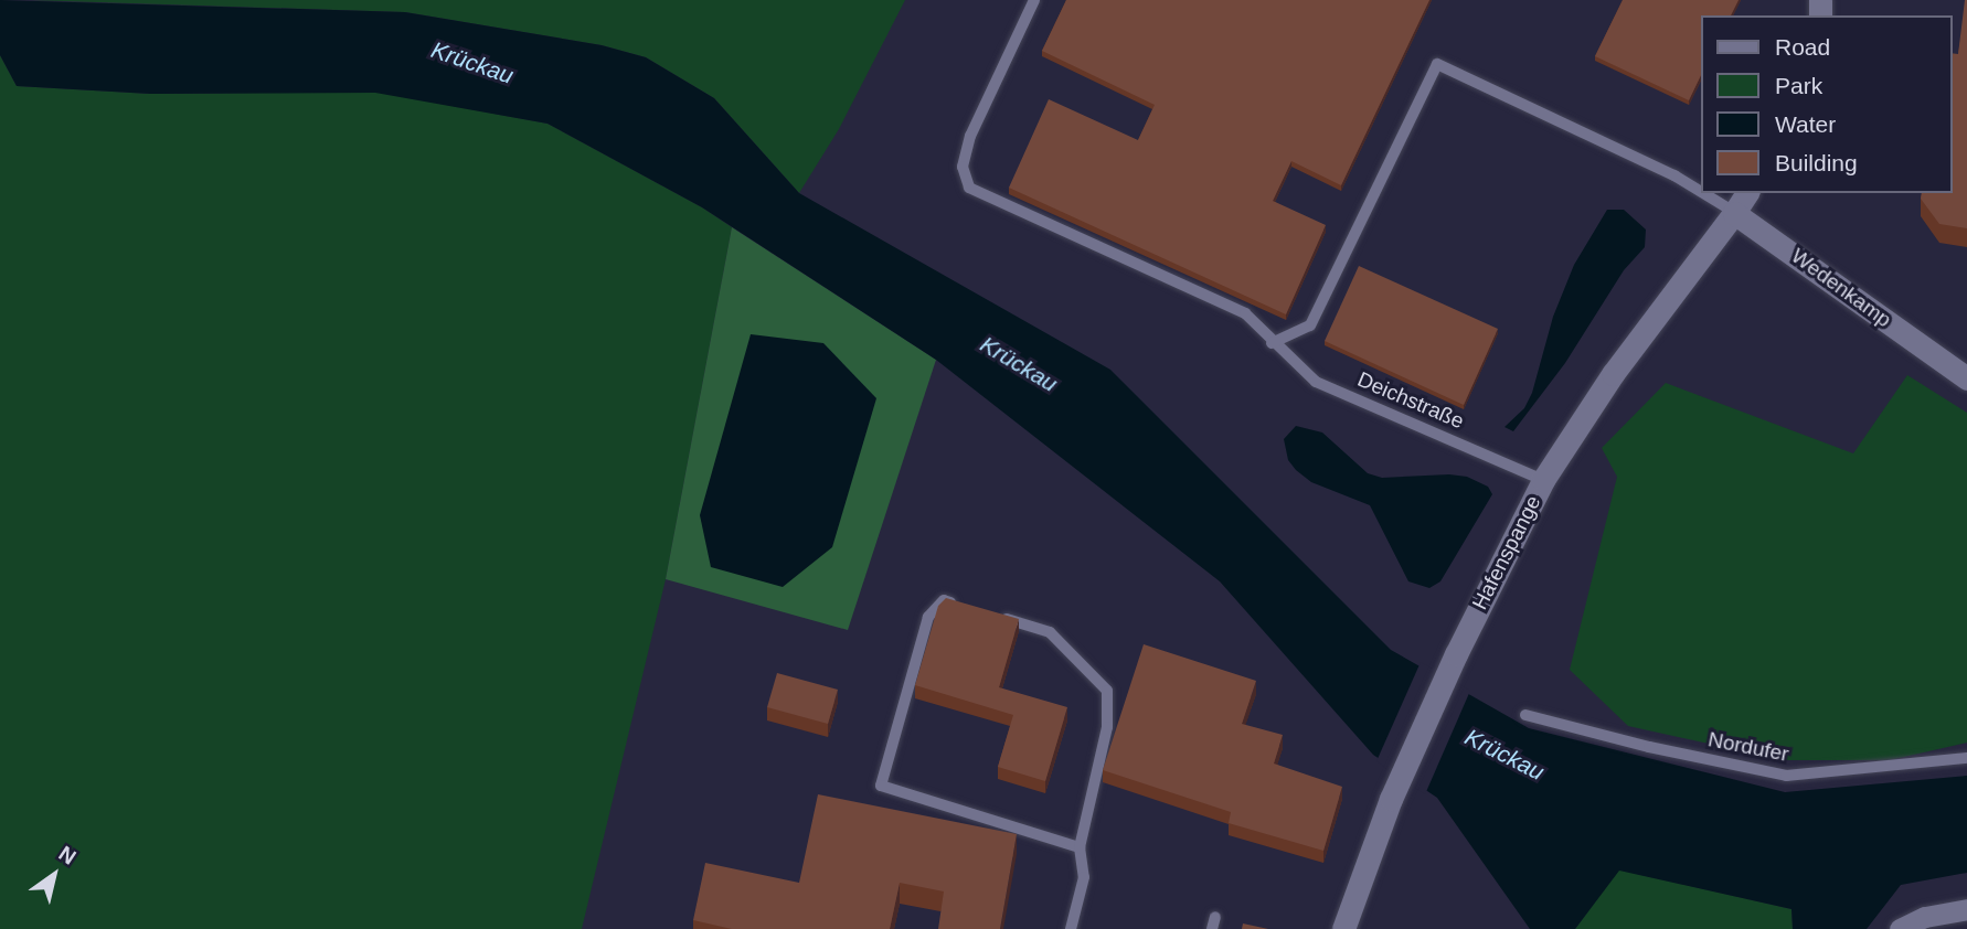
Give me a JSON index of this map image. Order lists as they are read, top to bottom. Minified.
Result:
{"streets":{"street":["Wedenkamp","Hafenspange"],"lane":["Deichstraße","Nordufer"]},"crossings":[["Wedenkamp","Hafenspange"],["Deichstraße","Hafenspange"]],"water":["Krückau"],"legend":["Road","Park","Water","Building"],"north":"top right"}
